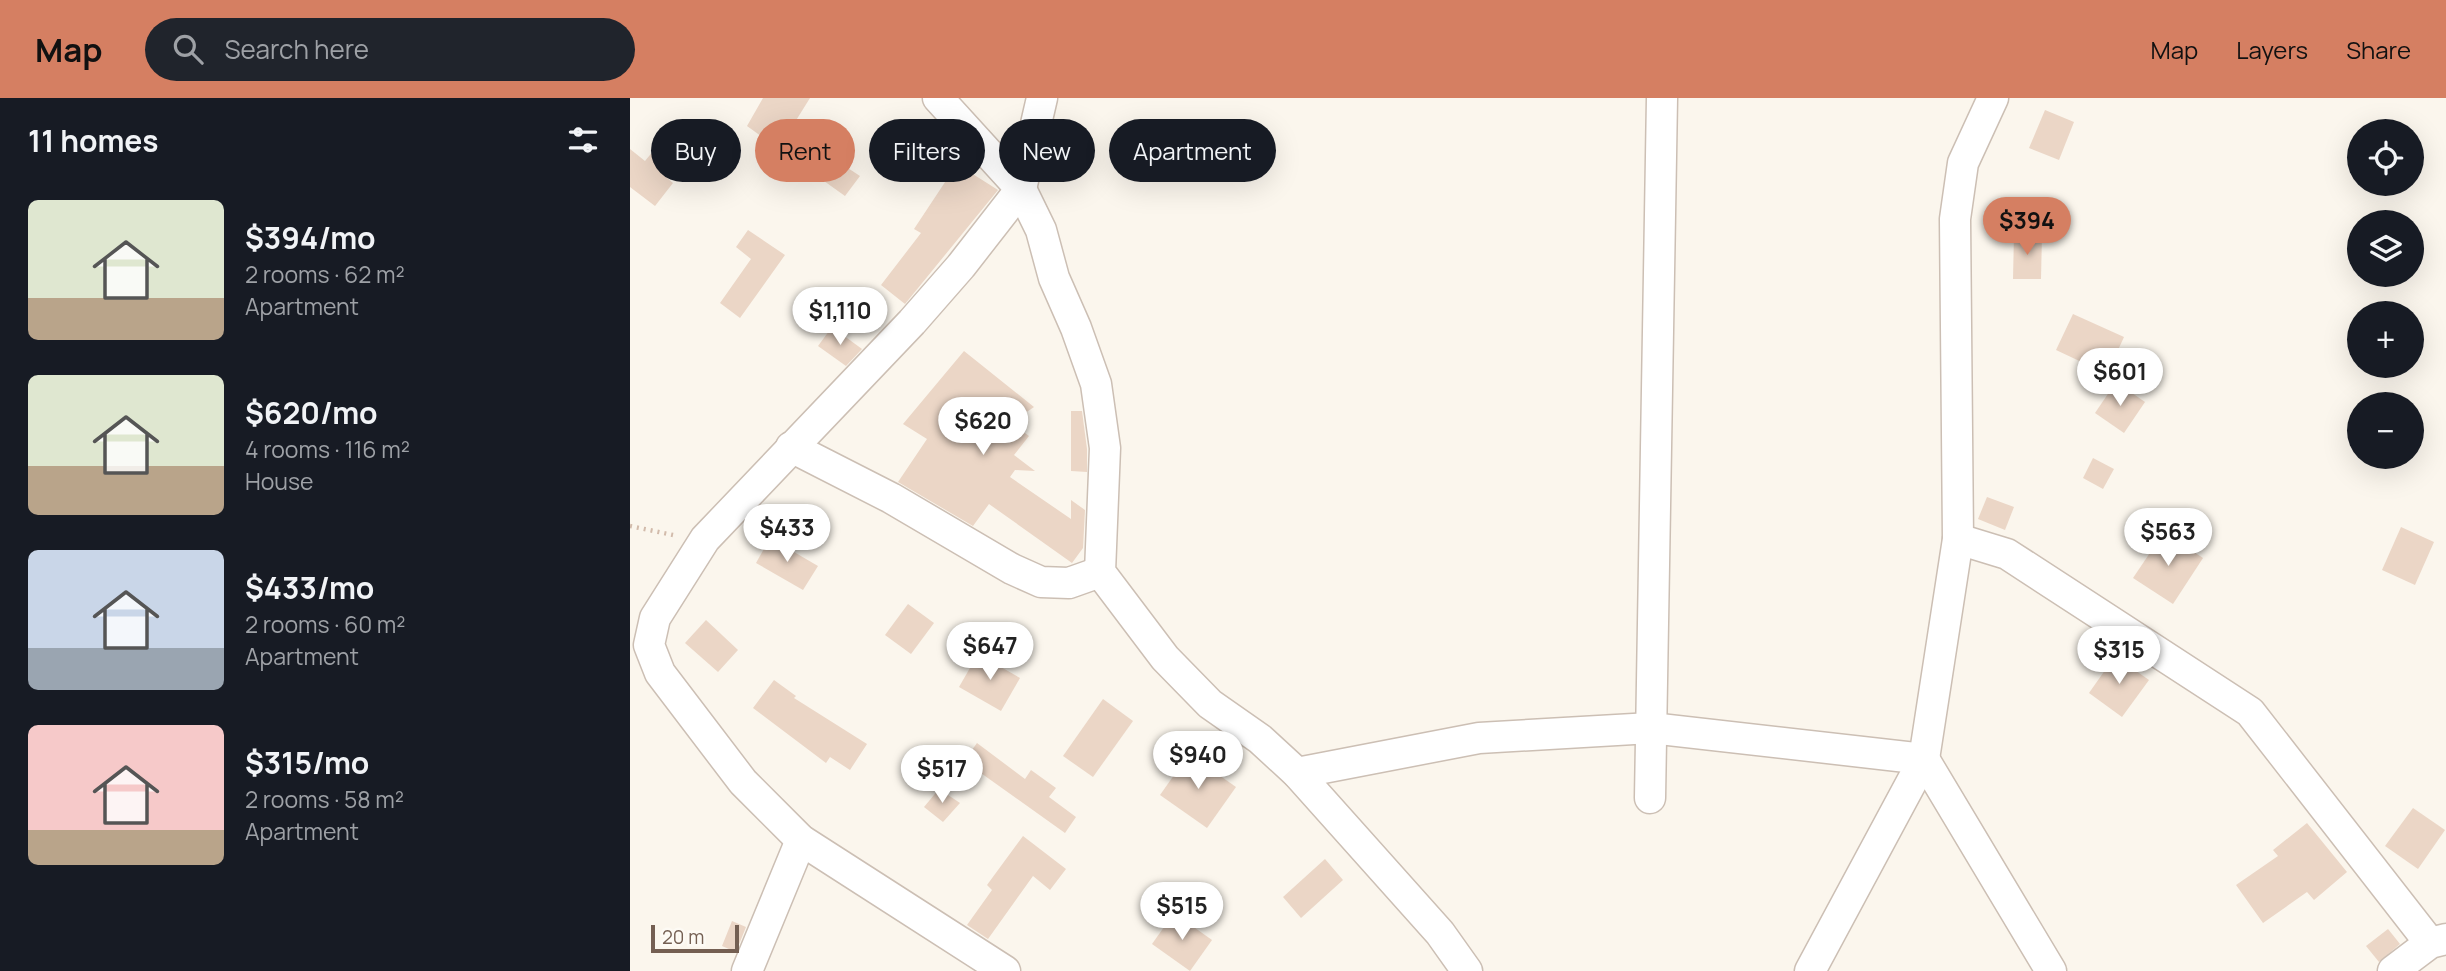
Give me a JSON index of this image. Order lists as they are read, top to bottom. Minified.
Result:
{"scale_bar":"20 m","page":{"header":"Map","search":"Search here","nav":["Map","Layers","Share"],"heading":"11 homes","map_buttons":["+","−"],"chip":["Buy","Rent","Filters","New","Apartment"],"list":[{"name":"$394/mo","note":"2 rooms · 62 m² · Apartment"},{"name":"$620/mo","note":"4 rooms · 116 m² · House"},{"name":"$433/mo","note":"2 rooms · 60 m² · Apartment"},{"name":"$315/mo","note":"2 rooms · 58 m² · Apartment"}],"price":["$394","$1,110","$601","$620","$433","$563","$647","$315","$940","$517","$515"],"scale":"20 m"}}
